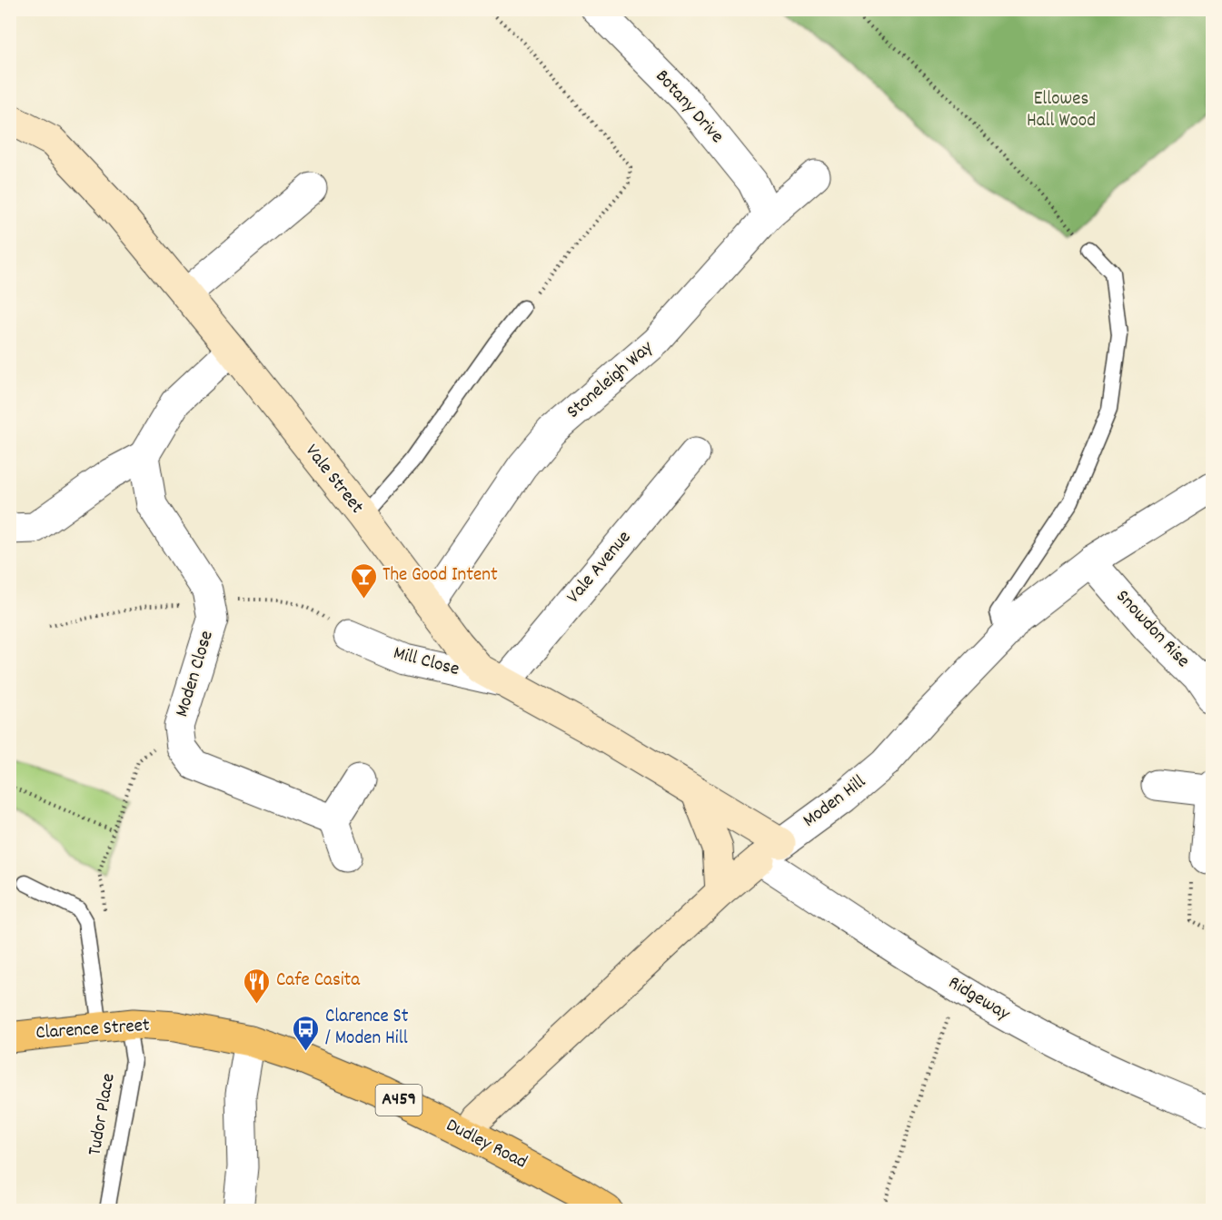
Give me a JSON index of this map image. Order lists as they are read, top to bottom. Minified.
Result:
{"streets":{"main road":["Clarence Street","A459","Dudley Road"],"street":["Botany Drive","Stoneleigh Way","Vale Street","Vale Avenue","Snowdon Rise","Mill Close","Moden Close","Moden Hill","Ridgeway"],"lane":["Tudor Place"]},"crossings":[["Botany Drive","Stoneleigh Way"],["Stoneleigh Way","Vale Street"],["Vale Street","Vale Avenue"],["Vale Street","Mill Close"],["Vale Street","Moden Hill"],["Vale Street","Ridgeway"],["Vale Avenue","Mill Close"],["Snowdon Rise","Moden Hill"],["Moden Hill","Ridgeway"],["Moden Hill","Dudley Road"],["Clarence Street","Tudor Place"],["Clarence Street","Dudley Road"]],"parks":["Ellowes Hall Wood"],"places":{"bar":["The Good Intent"],"restaurant":["Cafe Casita"],"bus stop":["Clarence St / Moden Hill"]}}
